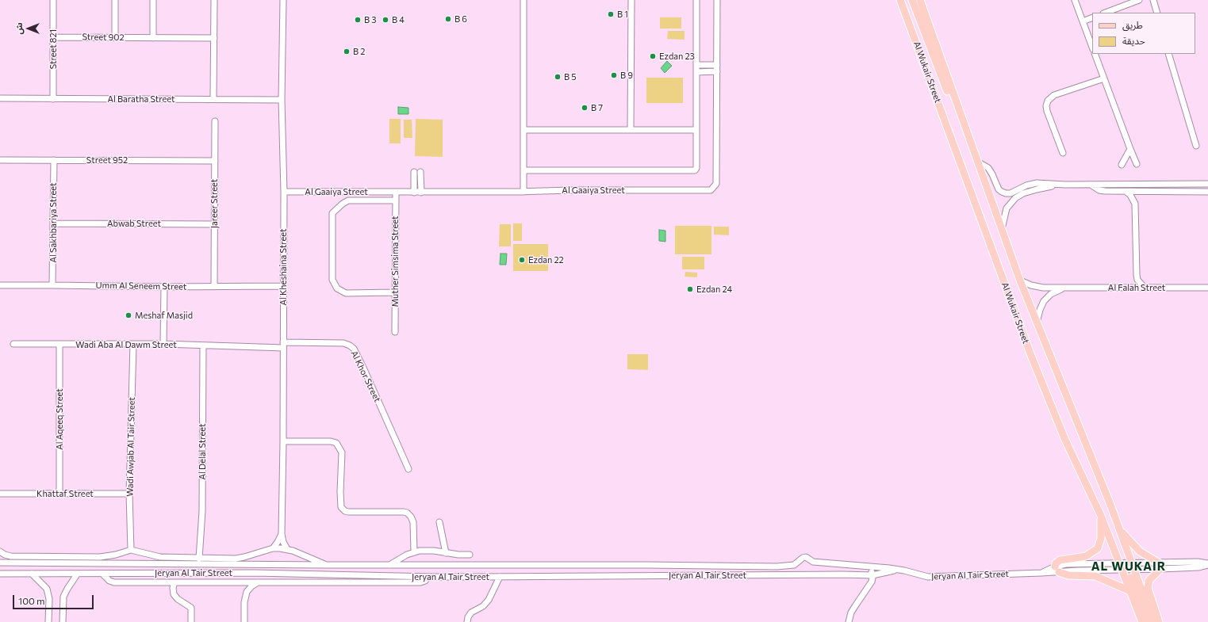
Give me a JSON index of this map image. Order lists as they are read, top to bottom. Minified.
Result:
{"streets":{"main road":["Al Wukair Street"],"street":["Street 902","Street 821","Al Baratha Street","Street 952","Al Gaaiya Street","Jareer Street","Al Sakhbariya Street","Abwab Street","Muther Simsima Street","Al Kheshaina Street","Umm Al Seneem Street","Al Falah Street","Wadi Aba Al Dawm Street","Al Khor Street","Al Aqeeq Street","Wadi Awjab Al Tair Street","Al Delal Street","Khattaf Street","Jeryan Al Tair Street"]},"crossings":[["Street 902","Street 821"],["Street 821","Al Baratha Street"],["Al Wukair Street","Al Falah Street"],["Al Wukair Street","Jeryan Al Tair Street"],["Al Baratha Street","Al Kheshaina Street"],["Street 952","Jareer Street"],["Street 952","Al Sakhbariya Street"],["Al Gaaiya Street","Muther Simsima Street"],["Al Gaaiya Street","Al Kheshaina Street"],["Jareer Street","Abwab Street"],["Jareer Street","Umm Al Seneem Street"],["Al Sakhbariya Street","Abwab Street"],["Al Sakhbariya Street","Umm Al Seneem Street"],["Al Kheshaina Street","Umm Al Seneem Street"],["Al Kheshaina Street","Al Khor Street"],["Al Kheshaina Street","Jeryan Al Tair Street"],["Wadi Aba Al Dawm Street","Al Khor Street"],["Wadi Aba Al Dawm Street","Al Aqeeq Street"],["Wadi Aba Al Dawm Street","Wadi Awjab Al Tair Street"],["Wadi Aba Al Dawm Street","Al Delal Street"],["Al Aqeeq Street","Khattaf Street"],["Wadi Awjab Al Tair Street","Khattaf Street"],["Wadi Awjab Al Tair Street","Jeryan Al Tair Street"],["Al Delal Street","Jeryan Al Tair Street"]],"districts":["AL WUKAIR"],"places":["B 1","B 6","B 3","B 4","B 2","Ezdan 23","B 9","B 5","B 7","Ezdan 22","Ezdan 24","Meshaf Masjid"],"legend":["طريق","حديقة"],"scale_bar":"100 m","north":"left"}
